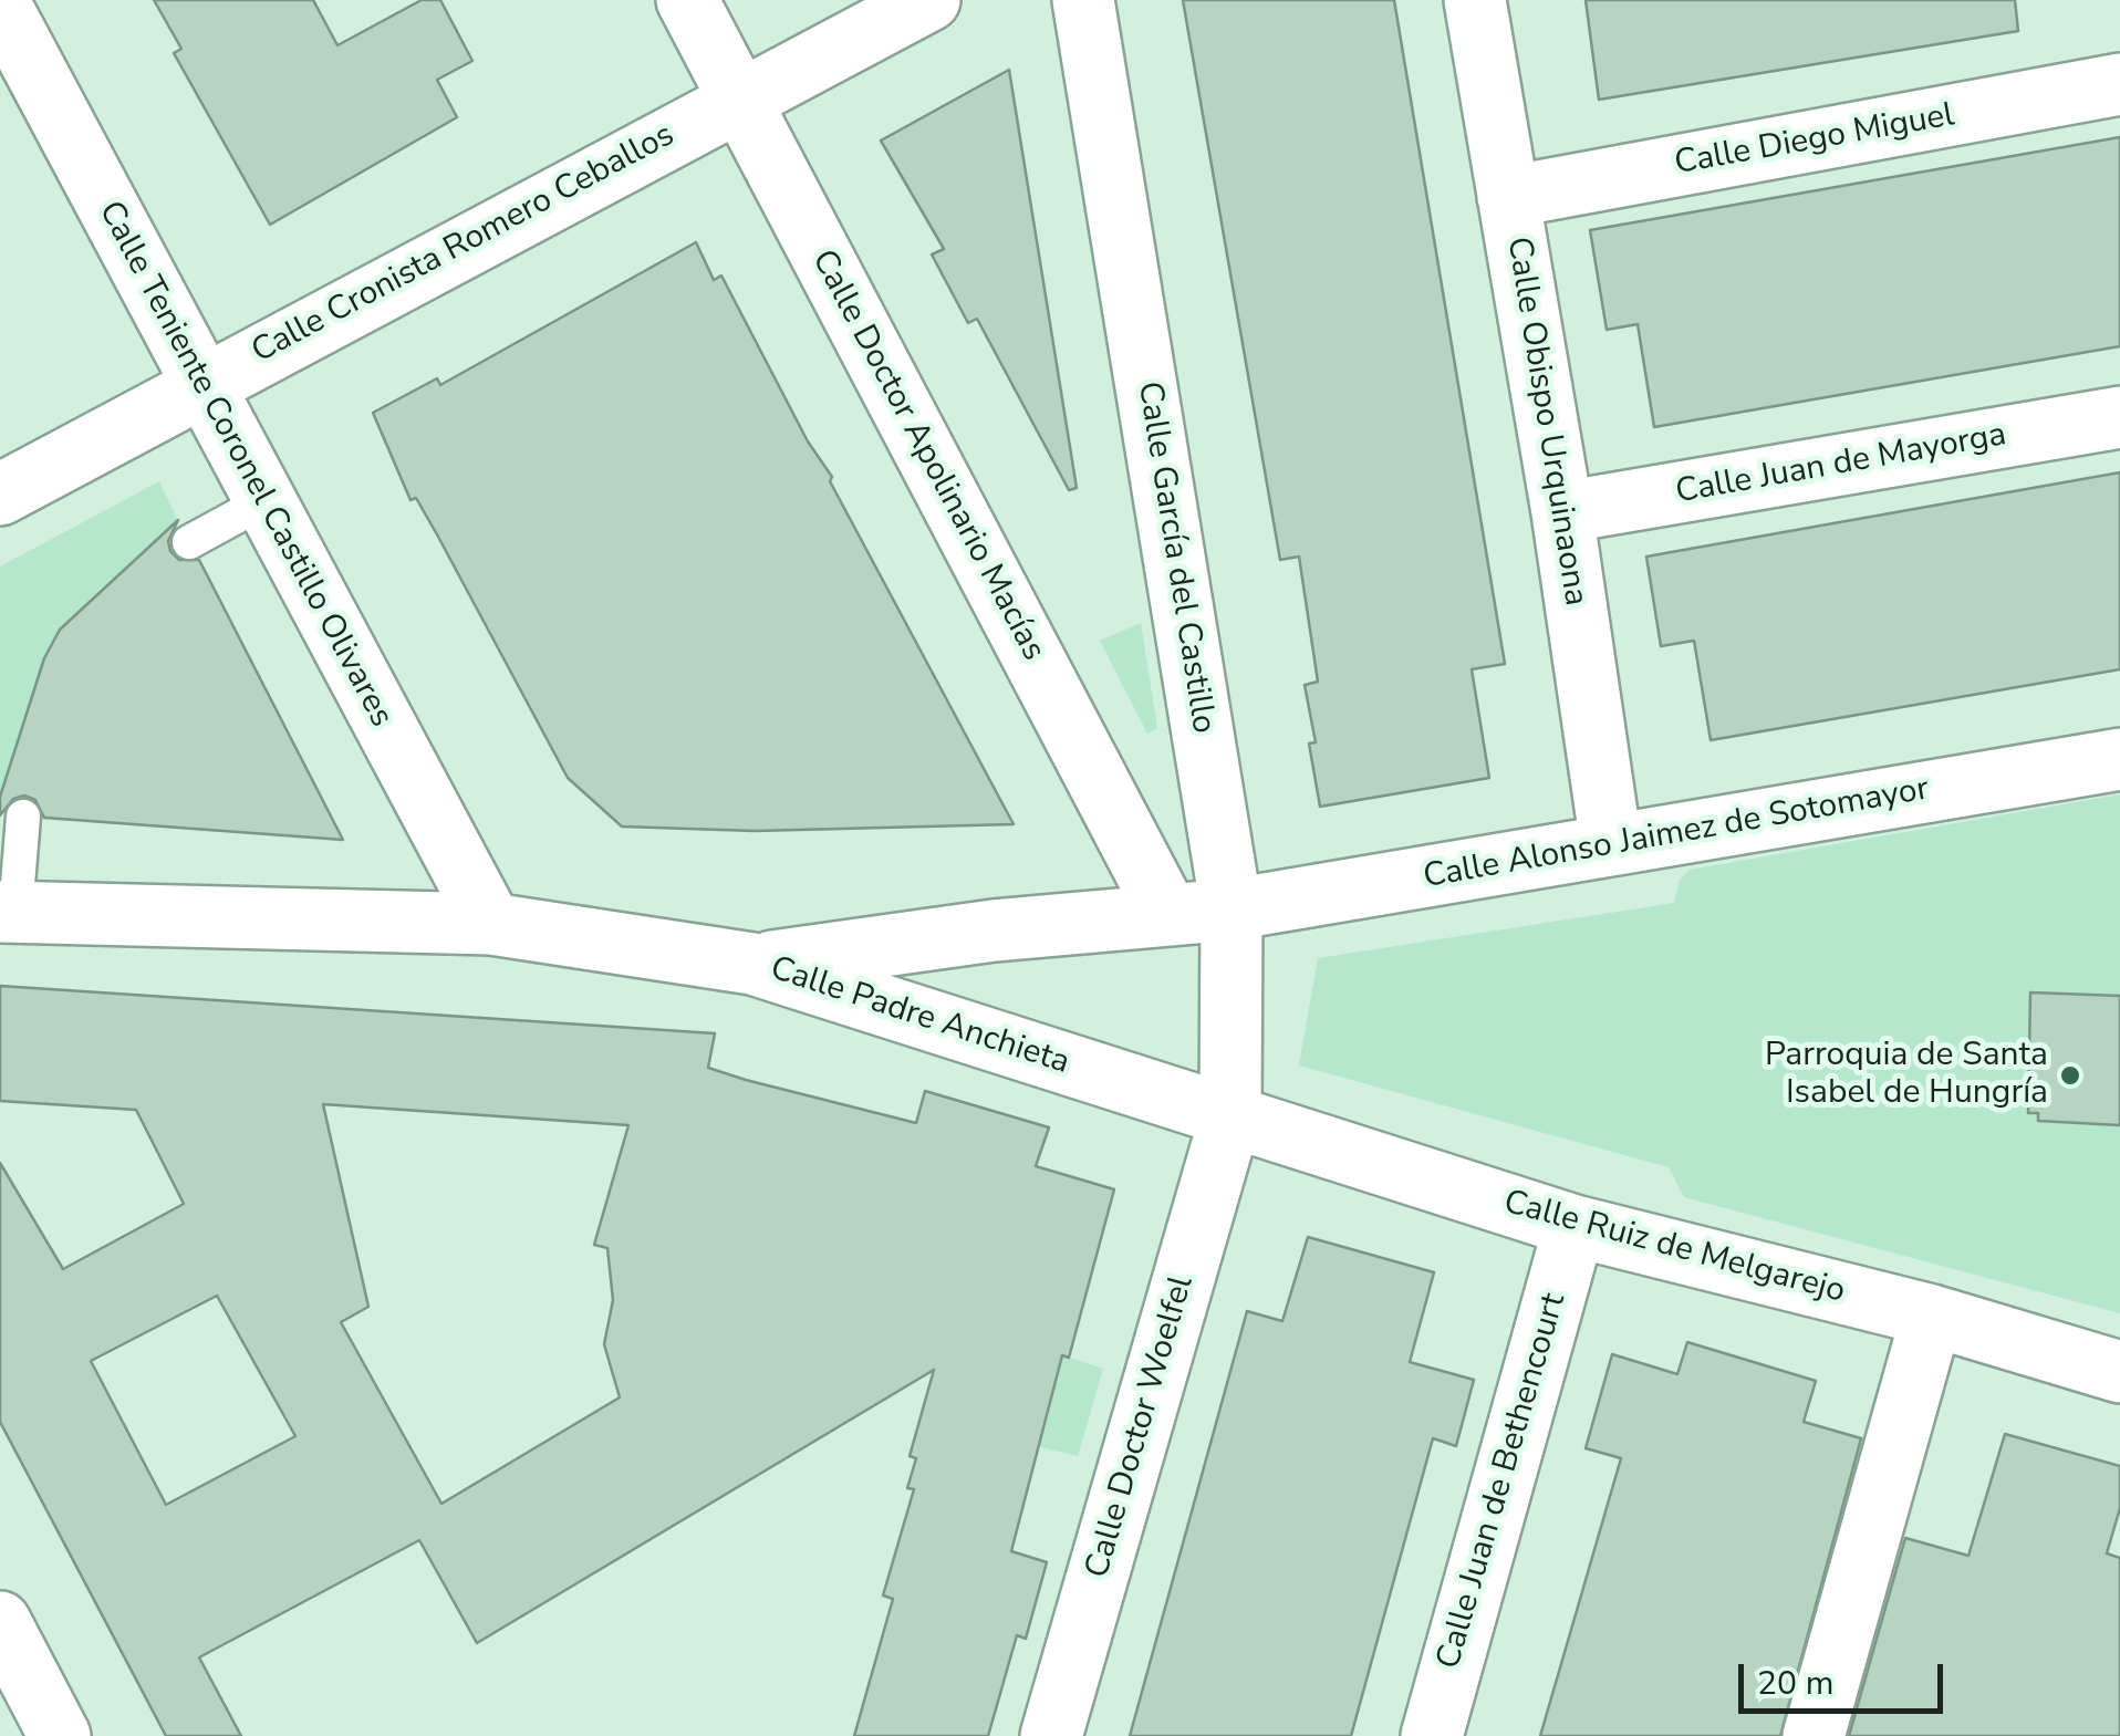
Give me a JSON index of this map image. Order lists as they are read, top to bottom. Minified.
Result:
{"streets":{"street":["Calle Diego Miguel","Calle Cronista Romero Ceballos","Calle Obispo Urquinaona","Calle Doctor Apolinario Macías","Calle Teniente Coronel Castillo Olivares","Calle Juan de Mayorga","Calle García del Castillo","Calle Alonso Jaimez de Sotomayor","Calle Padre Anchieta","Calle Ruiz de Melgarejo","Calle Doctor Woelfel","Calle Juan de Bethencourt"]},"crossings":[["Calle Diego Miguel","Calle Obispo Urquinaona"],["Calle Cronista Romero Ceballos","Calle Doctor Apolinario Macías"],["Calle Cronista Romero Ceballos","Calle Teniente Coronel Castillo Olivares"],["Calle Obispo Urquinaona","Calle Juan de Mayorga"],["Calle Obispo Urquinaona","Calle Alonso Jaimez de Sotomayor"],["Calle Doctor Apolinario Macías","Calle Padre Anchieta"],["Calle García del Castillo","Calle Alonso Jaimez de Sotomayor"],["Calle García del Castillo","Calle Padre Anchieta"],["Calle García del Castillo","Calle Ruiz de Melgarejo"],["Calle García del Castillo","Calle Doctor Woelfel"],["Calle Alonso Jaimez de Sotomayor","Calle Padre Anchieta"],["Calle Padre Anchieta","Calle Ruiz de Melgarejo"],["Calle Padre Anchieta","Calle Doctor Woelfel"],["Calle Ruiz de Melgarejo","Calle Doctor Woelfel"],["Calle Ruiz de Melgarejo","Calle Juan de Bethencourt"]],"places":["Parroquia de Santa Isabel de Hungría"],"scale_bar":"20 m"}
